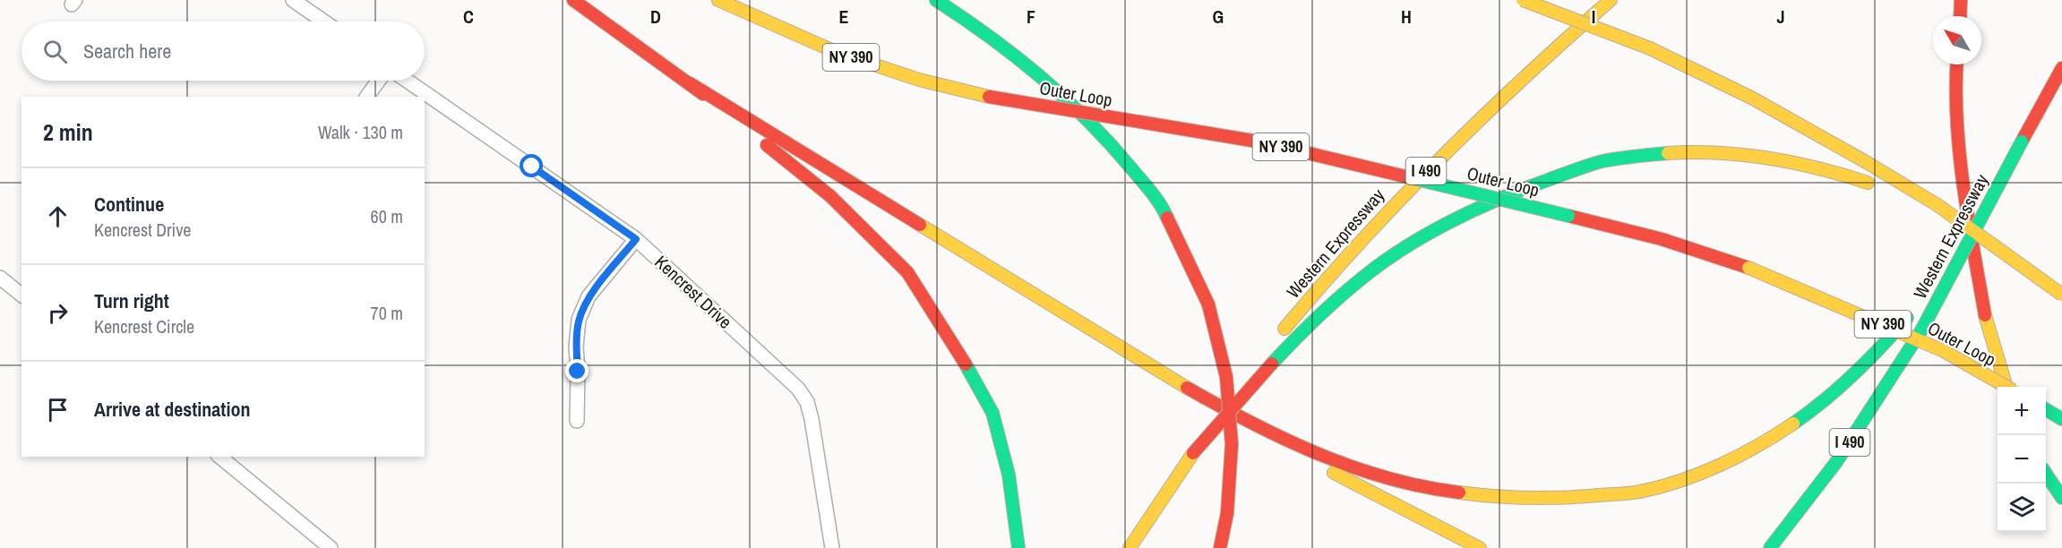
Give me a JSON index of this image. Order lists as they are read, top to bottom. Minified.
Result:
{"streets":{"highway":["NY 390","Outer Loop","I 490","Western Expressway"],"street":["Kencrest Drive"]},"north":"top left","page":{"search":"Search here","heading":["2 min","Walk · 130 m"],"list":[["Continue","Kencrest Drive","60 m"],["Turn right","Kencrest Circle","70 m"],"Arrive at destination"],"map_buttons":["+","−"]},"grid":{"columns":["C","D","E","F","G","H","I","J"]}}
